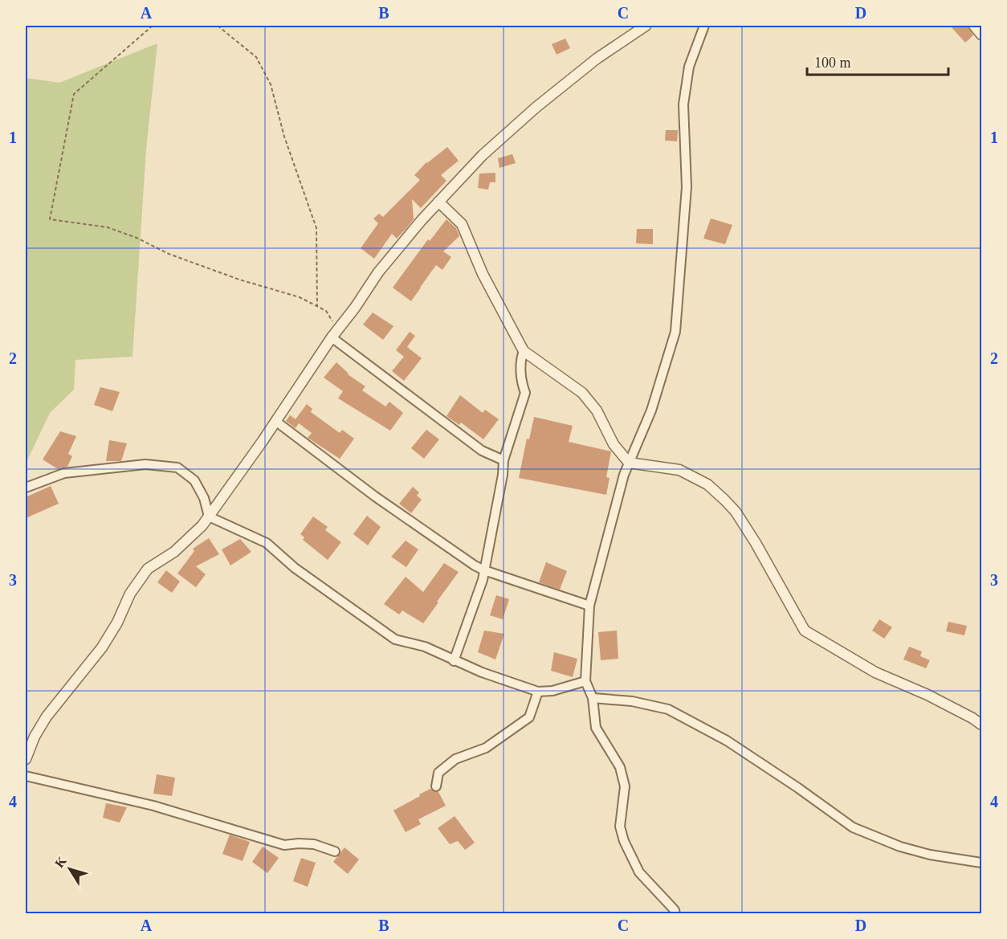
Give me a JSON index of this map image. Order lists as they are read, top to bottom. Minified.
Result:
{"scale_bar":"100 m","north":"top left","grid":{"columns":["A","B","C","D"],"rows":["1","2","3","4"]}}
